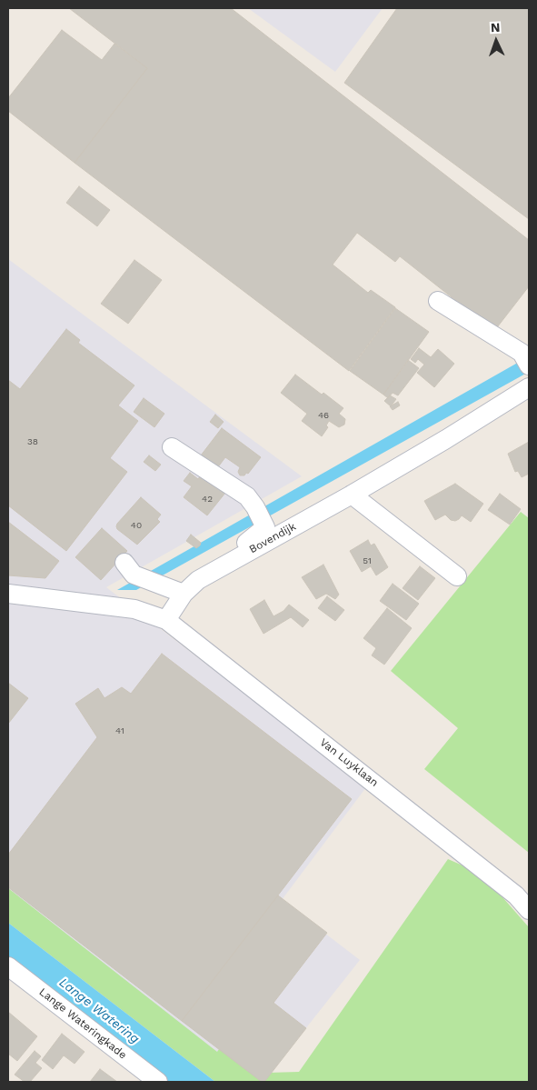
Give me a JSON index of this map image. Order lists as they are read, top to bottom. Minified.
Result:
{"streets":{"street":["Bovendijk","Van Luyklaan","Lange Wateringkade"]},"crossings":[["Bovendijk","Van Luyklaan"]],"water":["Lange Watering"],"house_numbers":["46","38","42","40","51","41"],"north":"top"}
